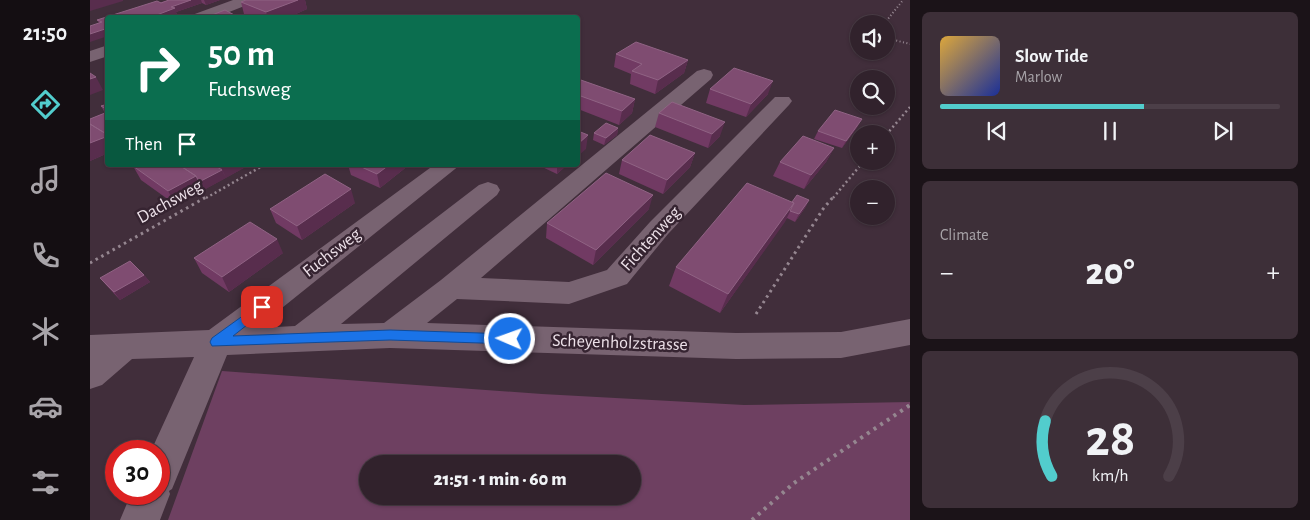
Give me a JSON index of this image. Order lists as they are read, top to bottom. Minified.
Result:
{"streets":{"street":["Fichtenweg","Fuchsweg","Scheyenholzstrasse"],"path":["Dachsweg"]},"crossings":[["Fuchsweg","Scheyenholzstrasse"]],"page":{"tabs":"21:50","map_buttons":["+","−"],"turn":["50 m","Fuchsweg"],"song":["Slow Tide","Marlow"],"then":"Then","tile":"Climate","heat":["−","20°","+"],"limit":"30","trip":"21:51 · 1 min · 60 m","gauge":["28","km/h"]}}
